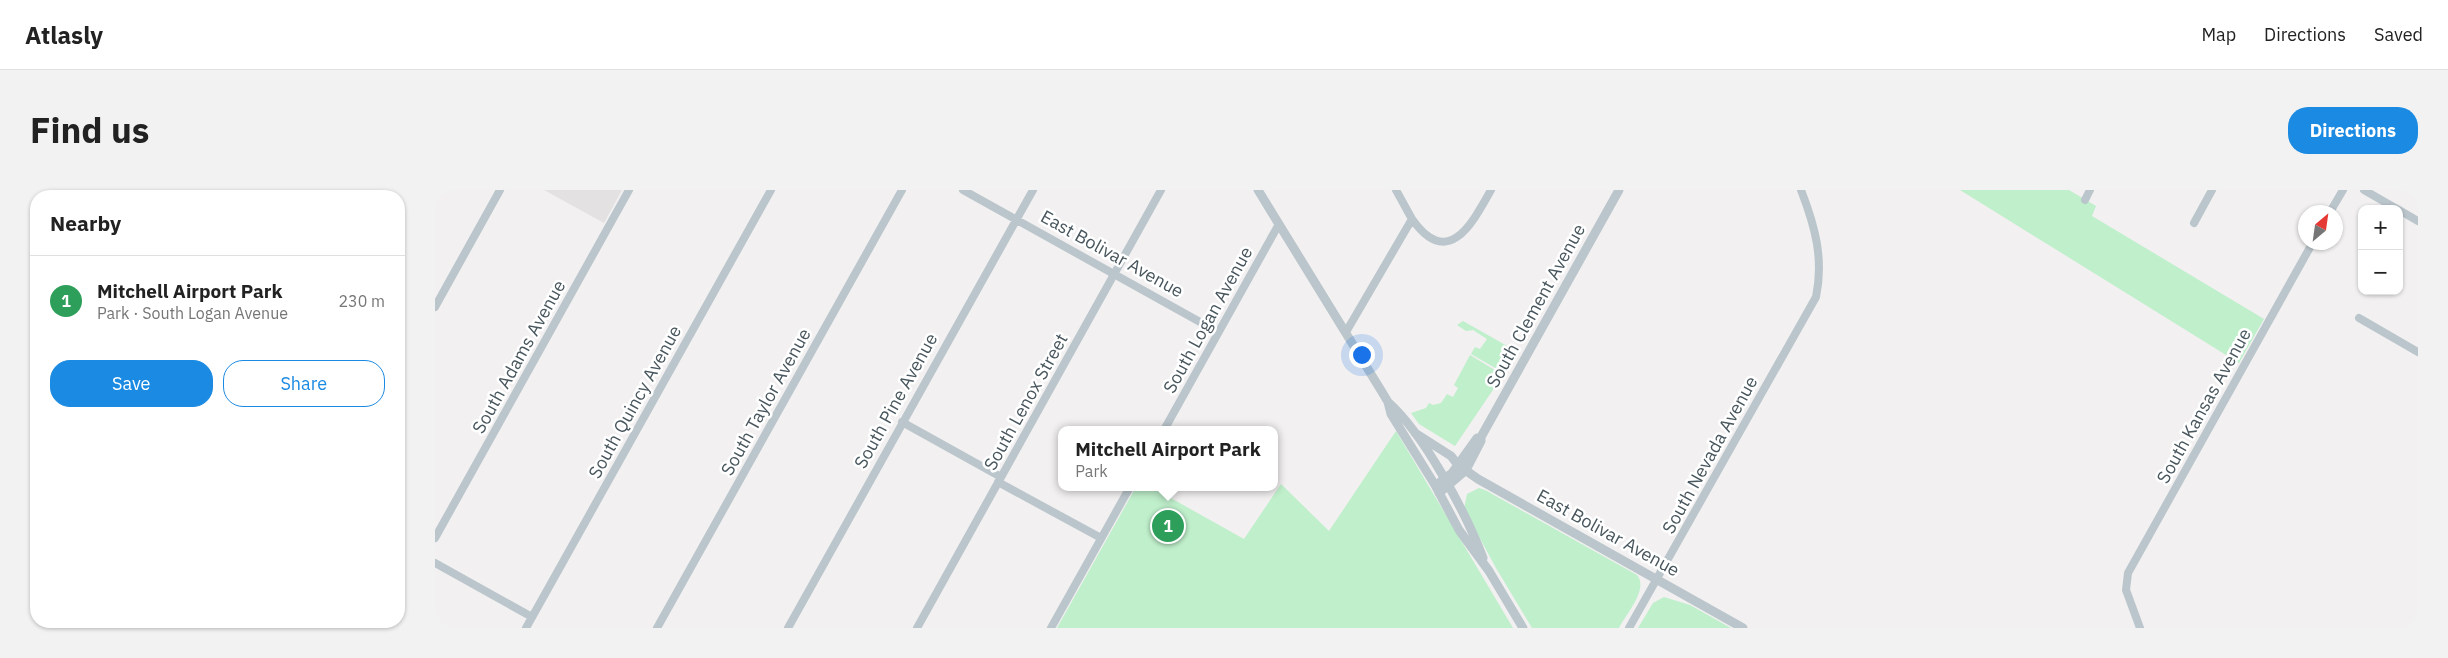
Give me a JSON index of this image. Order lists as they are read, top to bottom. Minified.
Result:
{"streets":{"street":["East Bolivar Avenue","South Clement Avenue","South Logan Avenue","South Adams Avenue","South Pine Avenue","South Quincy Avenue","South Taylor Avenue","South Lenox Street","South Kansas Avenue","South Nevada Avenue"]},"crossings":[["East Bolivar Avenue","South Clement Avenue"],["East Bolivar Avenue","South Logan Avenue"],["East Bolivar Avenue","South Pine Avenue"],["East Bolivar Avenue","South Lenox Street"],["East Bolivar Avenue","South Nevada Avenue"]],"north":"top right","page":{"header":"Atlasly","nav":["Map","Directions","Saved"],"title":"Find us","buttons":["Directions",["Save","Share"]],"heading":"Nearby","map_buttons":["+","−"],"list":[{"mark":"1","name":"Mitchell Airport Park","note":"Park · South Logan Avenue","value":"230 m"}],"popup":["Mitchell Airport Park","Park"],"pins":"1"}}
